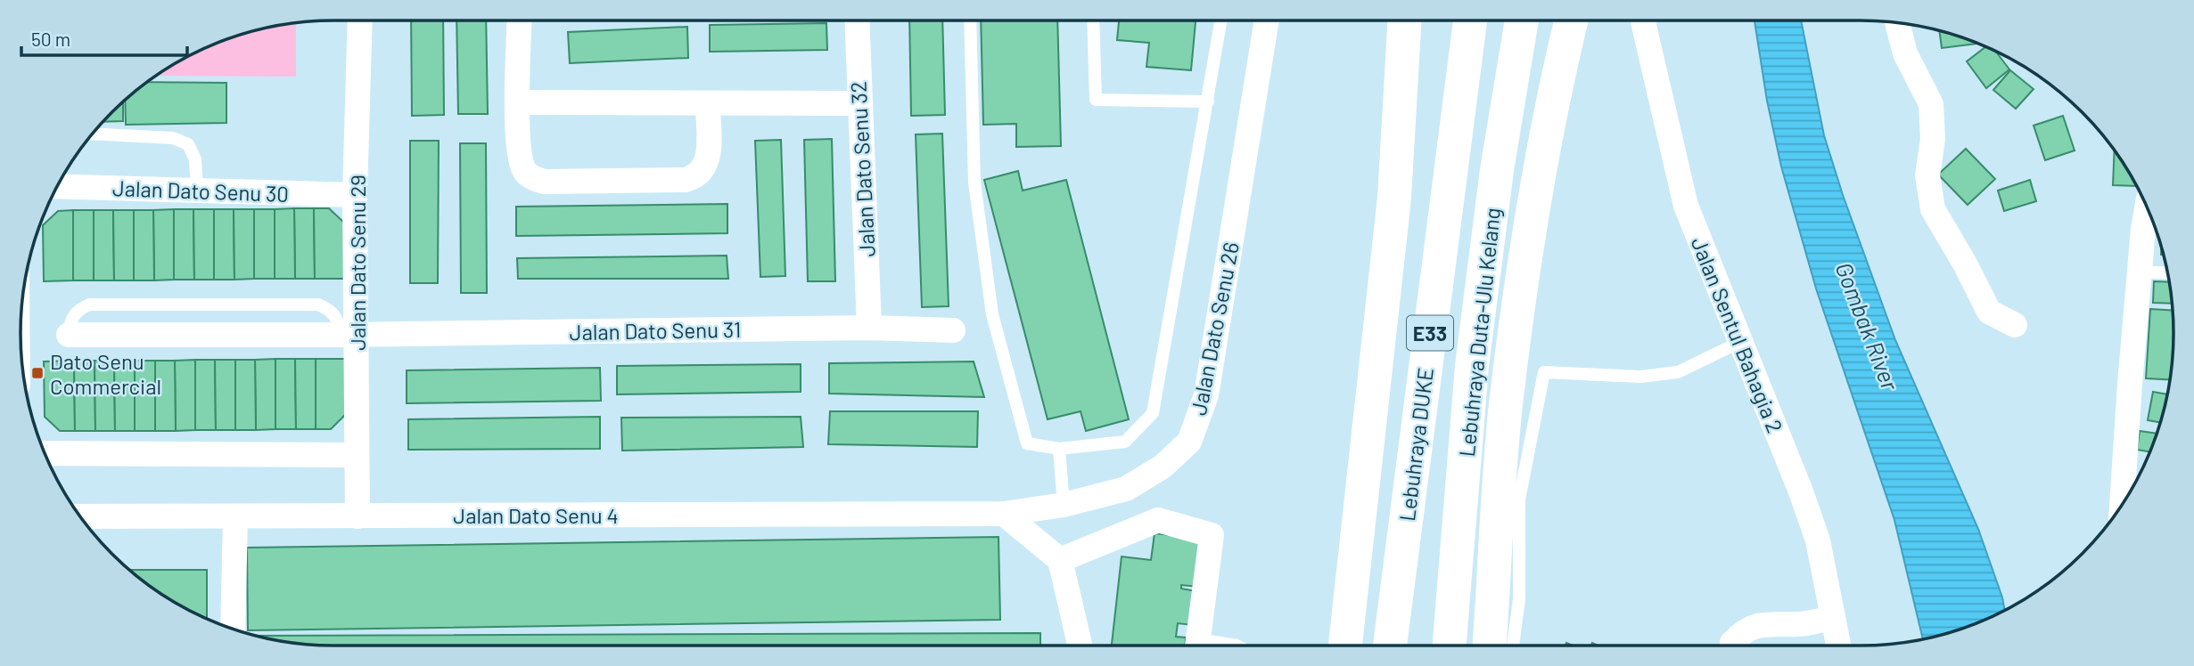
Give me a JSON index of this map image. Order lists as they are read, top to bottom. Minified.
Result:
{"streets":{"highway":["Lebuhraya Duta-Ulu Kelang","E33","Lebuhraya DUKE"],"street":["Jalan Dato Senu 32","Jalan Dato Senu 30","Jalan Dato Senu 29","Jalan Dato Senu 26","Jalan Dato Senu 31","Jalan Sentul Bahagia 2","Jalan Dato Senu 4"]},"crossings":[["Jalan Dato Senu 32","Jalan Dato Senu 31"],["Jalan Dato Senu 30","Jalan Dato Senu 29"],["Jalan Dato Senu 29","Jalan Dato Senu 31"],["Jalan Dato Senu 29","Jalan Dato Senu 4"],["Jalan Dato Senu 26","Jalan Dato Senu 4"]],"water":["Gombak River"],"places":{"transit":["Dato Senu Commercial"]},"scale_bar":"50 m"}
